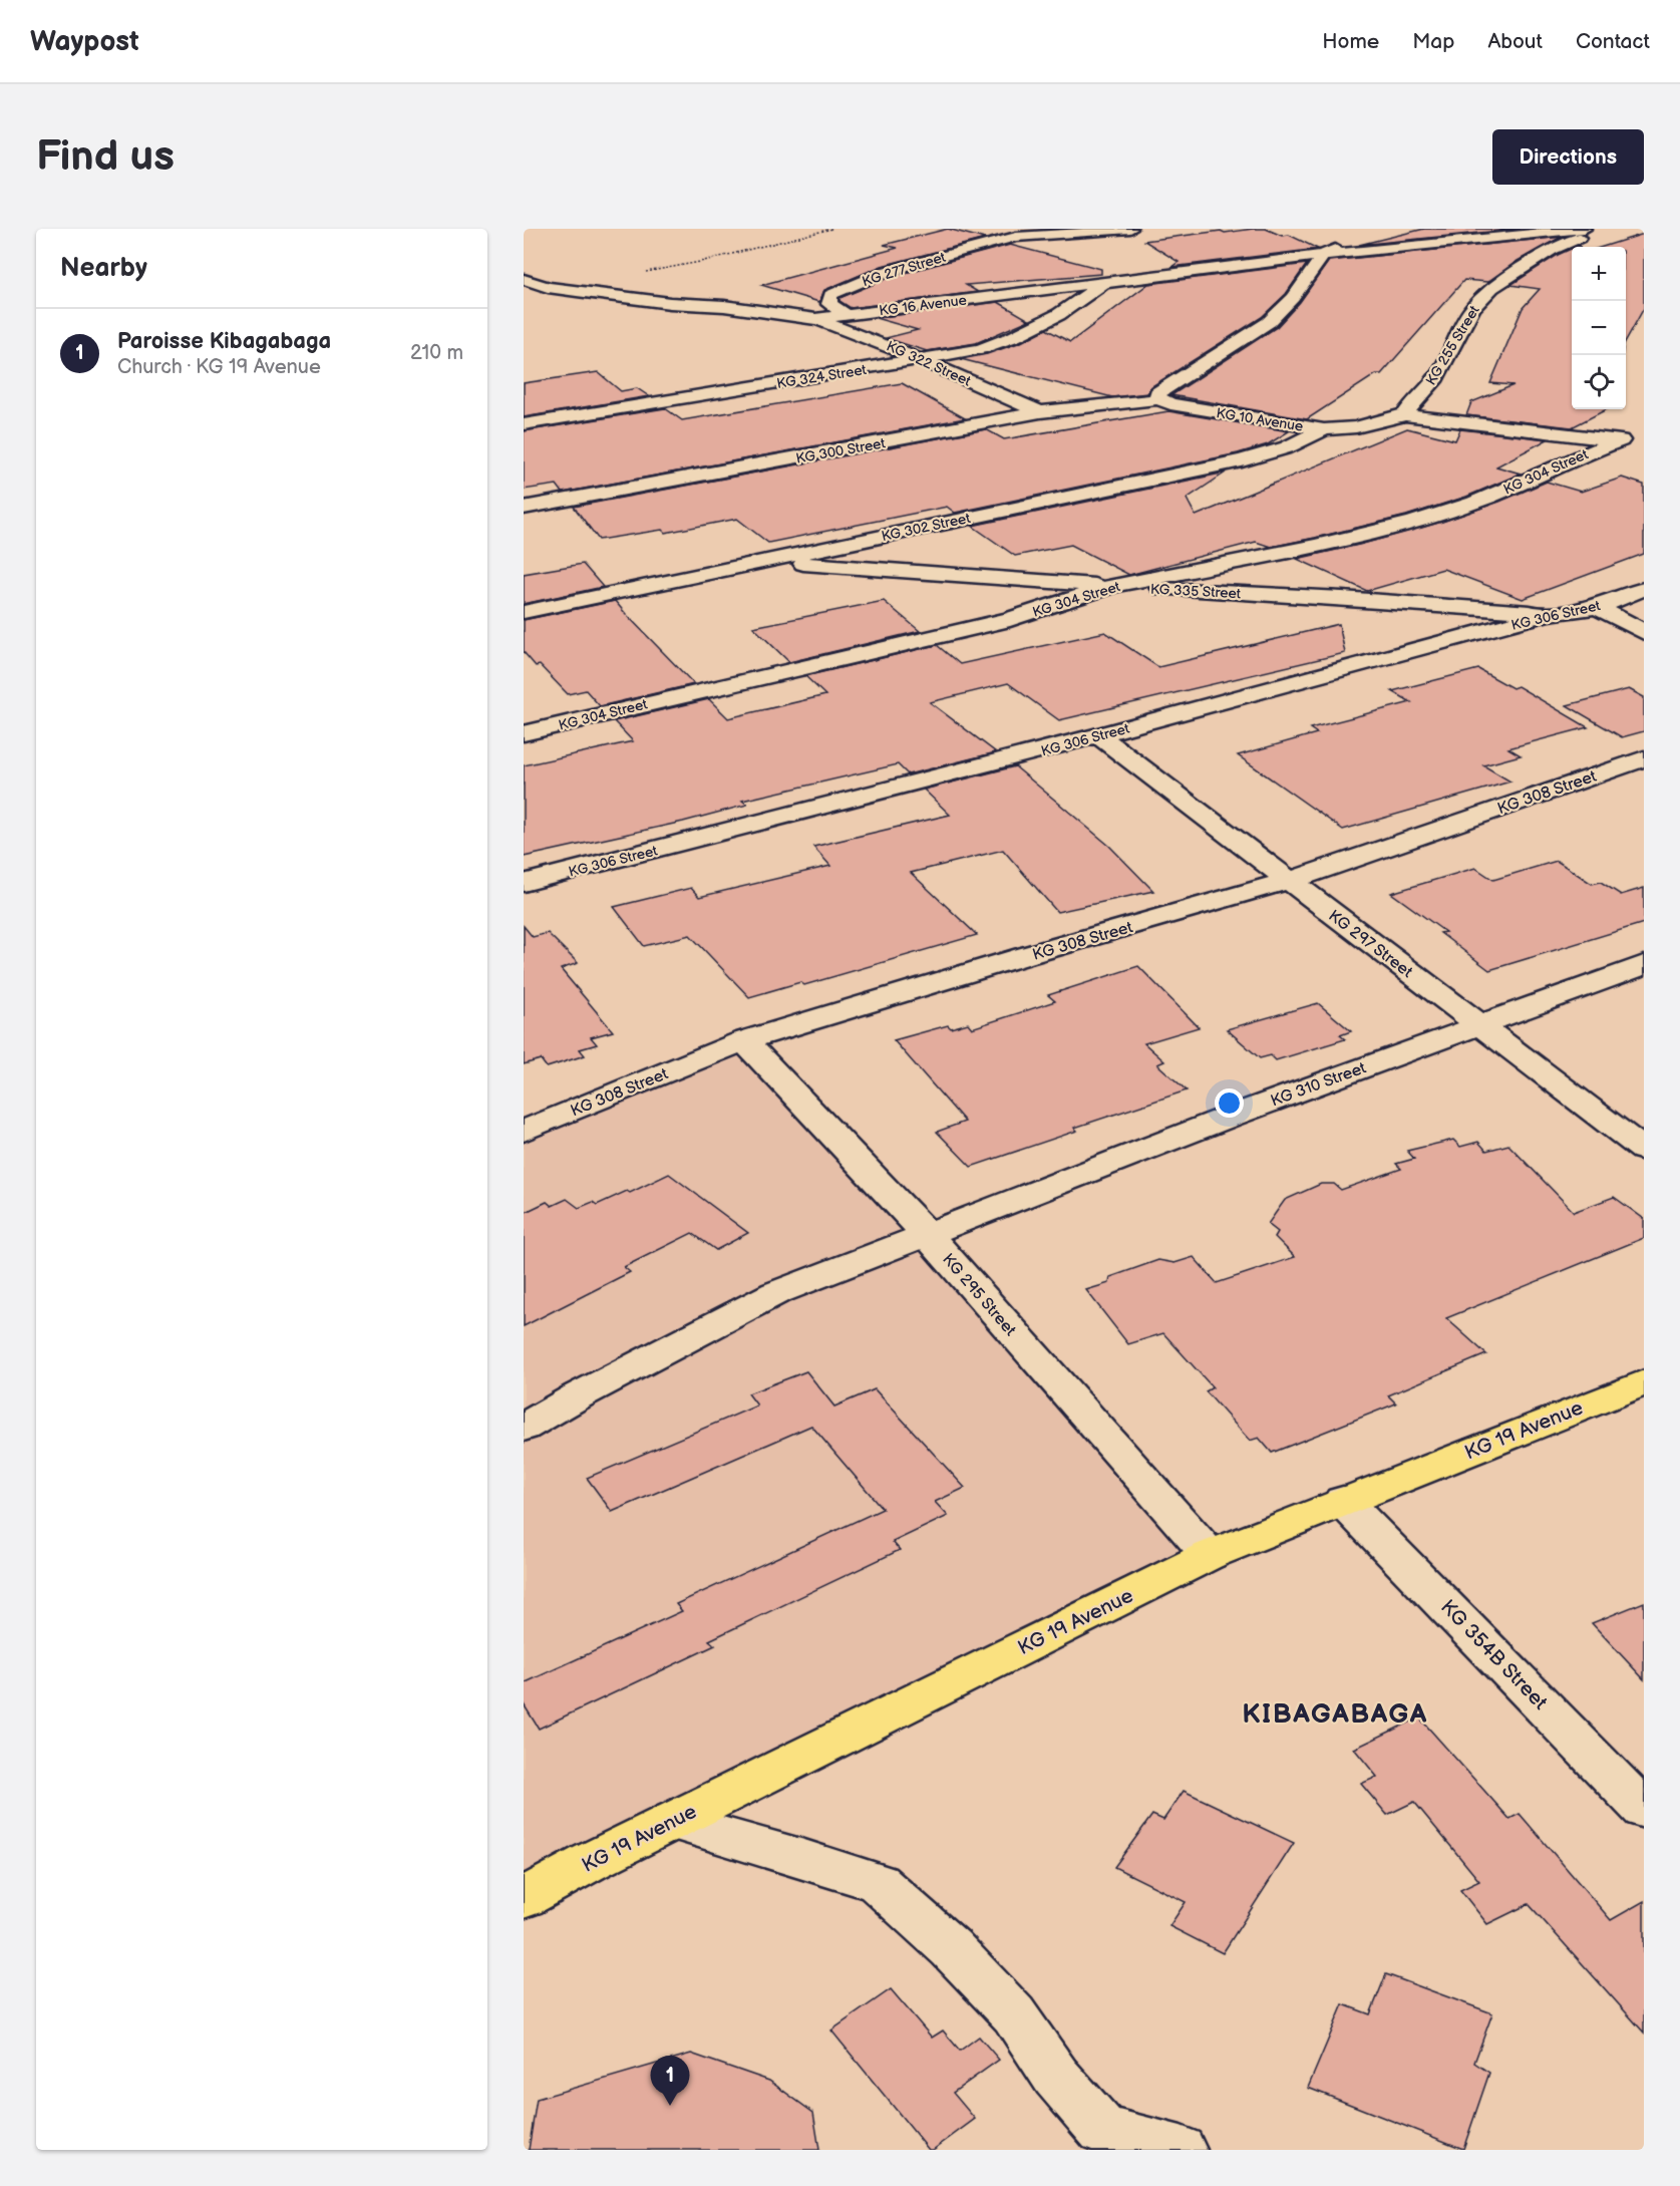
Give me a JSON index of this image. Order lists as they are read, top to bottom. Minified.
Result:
{"streets":{"main road":["KG 19 Avenue"],"street":["KG 277 Street","KG 16 Avenue","KG 255 Street","KG 322 Street","KG 324 Street","KG 10 Avenue","KG 300 Street","KG 304 Street","KG 302 Street","KG 335 Street","KG 306 Street","KG 308 Street","KG 297 Street","KG 310 Street","KG 295 Street","KG 354B Street"]},"crossings":[["KG 277 Street","KG 16 Avenue"],["KG 16 Avenue","KG 322 Street"],["KG 16 Avenue","KG 324 Street"],["KG 255 Street","KG 10 Avenue"],["KG 322 Street","KG 324 Street"],["KG 322 Street","KG 300 Street"],["KG 10 Avenue","KG 300 Street"],["KG 10 Avenue","KG 304 Street"],["KG 10 Avenue","KG 302 Street"],["KG 304 Street","KG 335 Street"],["KG 302 Street","KG 335 Street"],["KG 335 Street","KG 306 Street"],["KG 306 Street","KG 297 Street"],["KG 308 Street","KG 297 Street"],["KG 308 Street","KG 295 Street"],["KG 297 Street","KG 310 Street"],["KG 310 Street","KG 295 Street"],["KG 295 Street","KG 19 Avenue"],["KG 19 Avenue","KG 354B Street"]],"districts":["KIBAGABAGA"],"page":{"header":"Waypost","nav":["Home","Map","About","Contact"],"buttons":"Directions","title":"Find us","heading":"Nearby","map_buttons":["+","−"],"list":[{"mark":"1","name":"Paroisse Kibagabaga","note":"Church · KG 19 Avenue","value":"210 m"}],"pins":"1"}}
